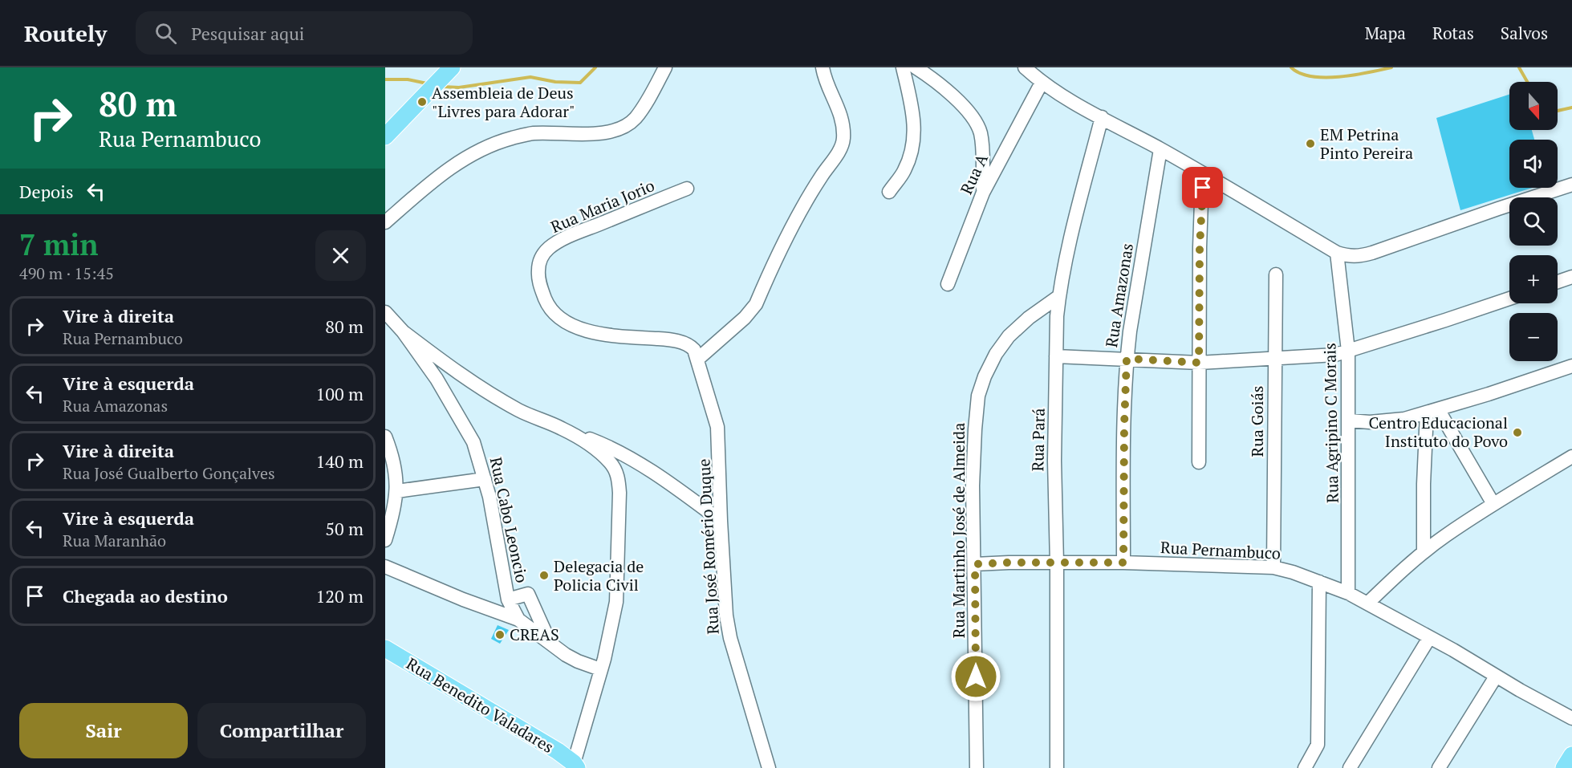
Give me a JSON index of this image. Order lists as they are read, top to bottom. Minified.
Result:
{"streets":{"main road":["Rua Benedito Valadares"],"street":["Rua A","Rua Maria Jorio","Rua Amazonas","Rua Goiás","Rua Agripino C Morais","Rua Pará","Rua Cabo Leoncio","Rua Martinho José de Almeida","Rua José Romério Duque","Rua Pernambuco"]},"crossings":[["Rua Maria Jorio","Rua José Romério Duque"],["Rua Amazonas","Rua Pernambuco"],["Rua Goiás","Rua Pernambuco"],["Rua Agripino C Morais","Rua Pernambuco"],["Rua Pará","Rua Martinho José de Almeida"],["Rua Pará","Rua Pernambuco"],["Rua Martinho José de Almeida","Rua Pernambuco"]],"places":["Assembleia de Deus \"Livres para Adorar\"","EM Petrina Pinto Pereira","Centro Educacional Instituto do Povo","Delegacia de Policia Civil","CREAS"],"north":"bottom","page":{"header":"Routely","search":"Pesquisar aqui","nav":["Mapa","Rotas","Salvos"],"turn":["80 m","Rua Pernambuco"],"map_buttons":["+","−"],"then":"Depois","heading":["7 min","490 m · 15:45"],"list":[{"name":"Vire à direita","note":"Rua Pernambuco","value":"80 m"},{"name":"Vire à esquerda","note":"Rua Amazonas","value":"100 m"},{"name":"Vire à direita","note":"Rua José Gualberto Gonçalves","value":"140 m"},{"name":"Vire à esquerda","note":"Rua Maranhão","value":"50 m"},{"name":"Chegada ao destino","value":"120 m"}],"buttons":["Sair","Compartilhar"]}}
